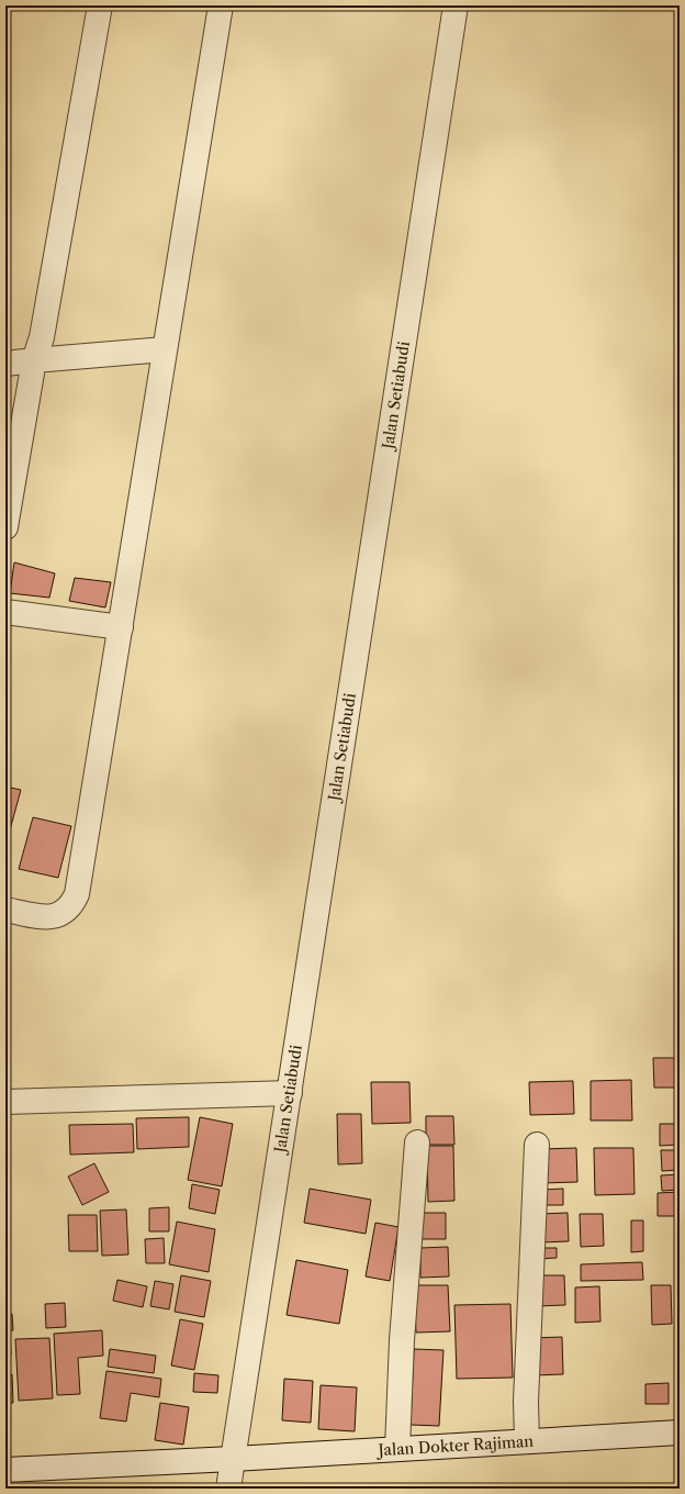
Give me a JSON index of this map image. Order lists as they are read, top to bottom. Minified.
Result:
{"streets":{"street":["Jalan Setiabudi","Jalan Dokter Rajiman"]},"crossings":[["Jalan Setiabudi","Jalan Dokter Rajiman"]]}
